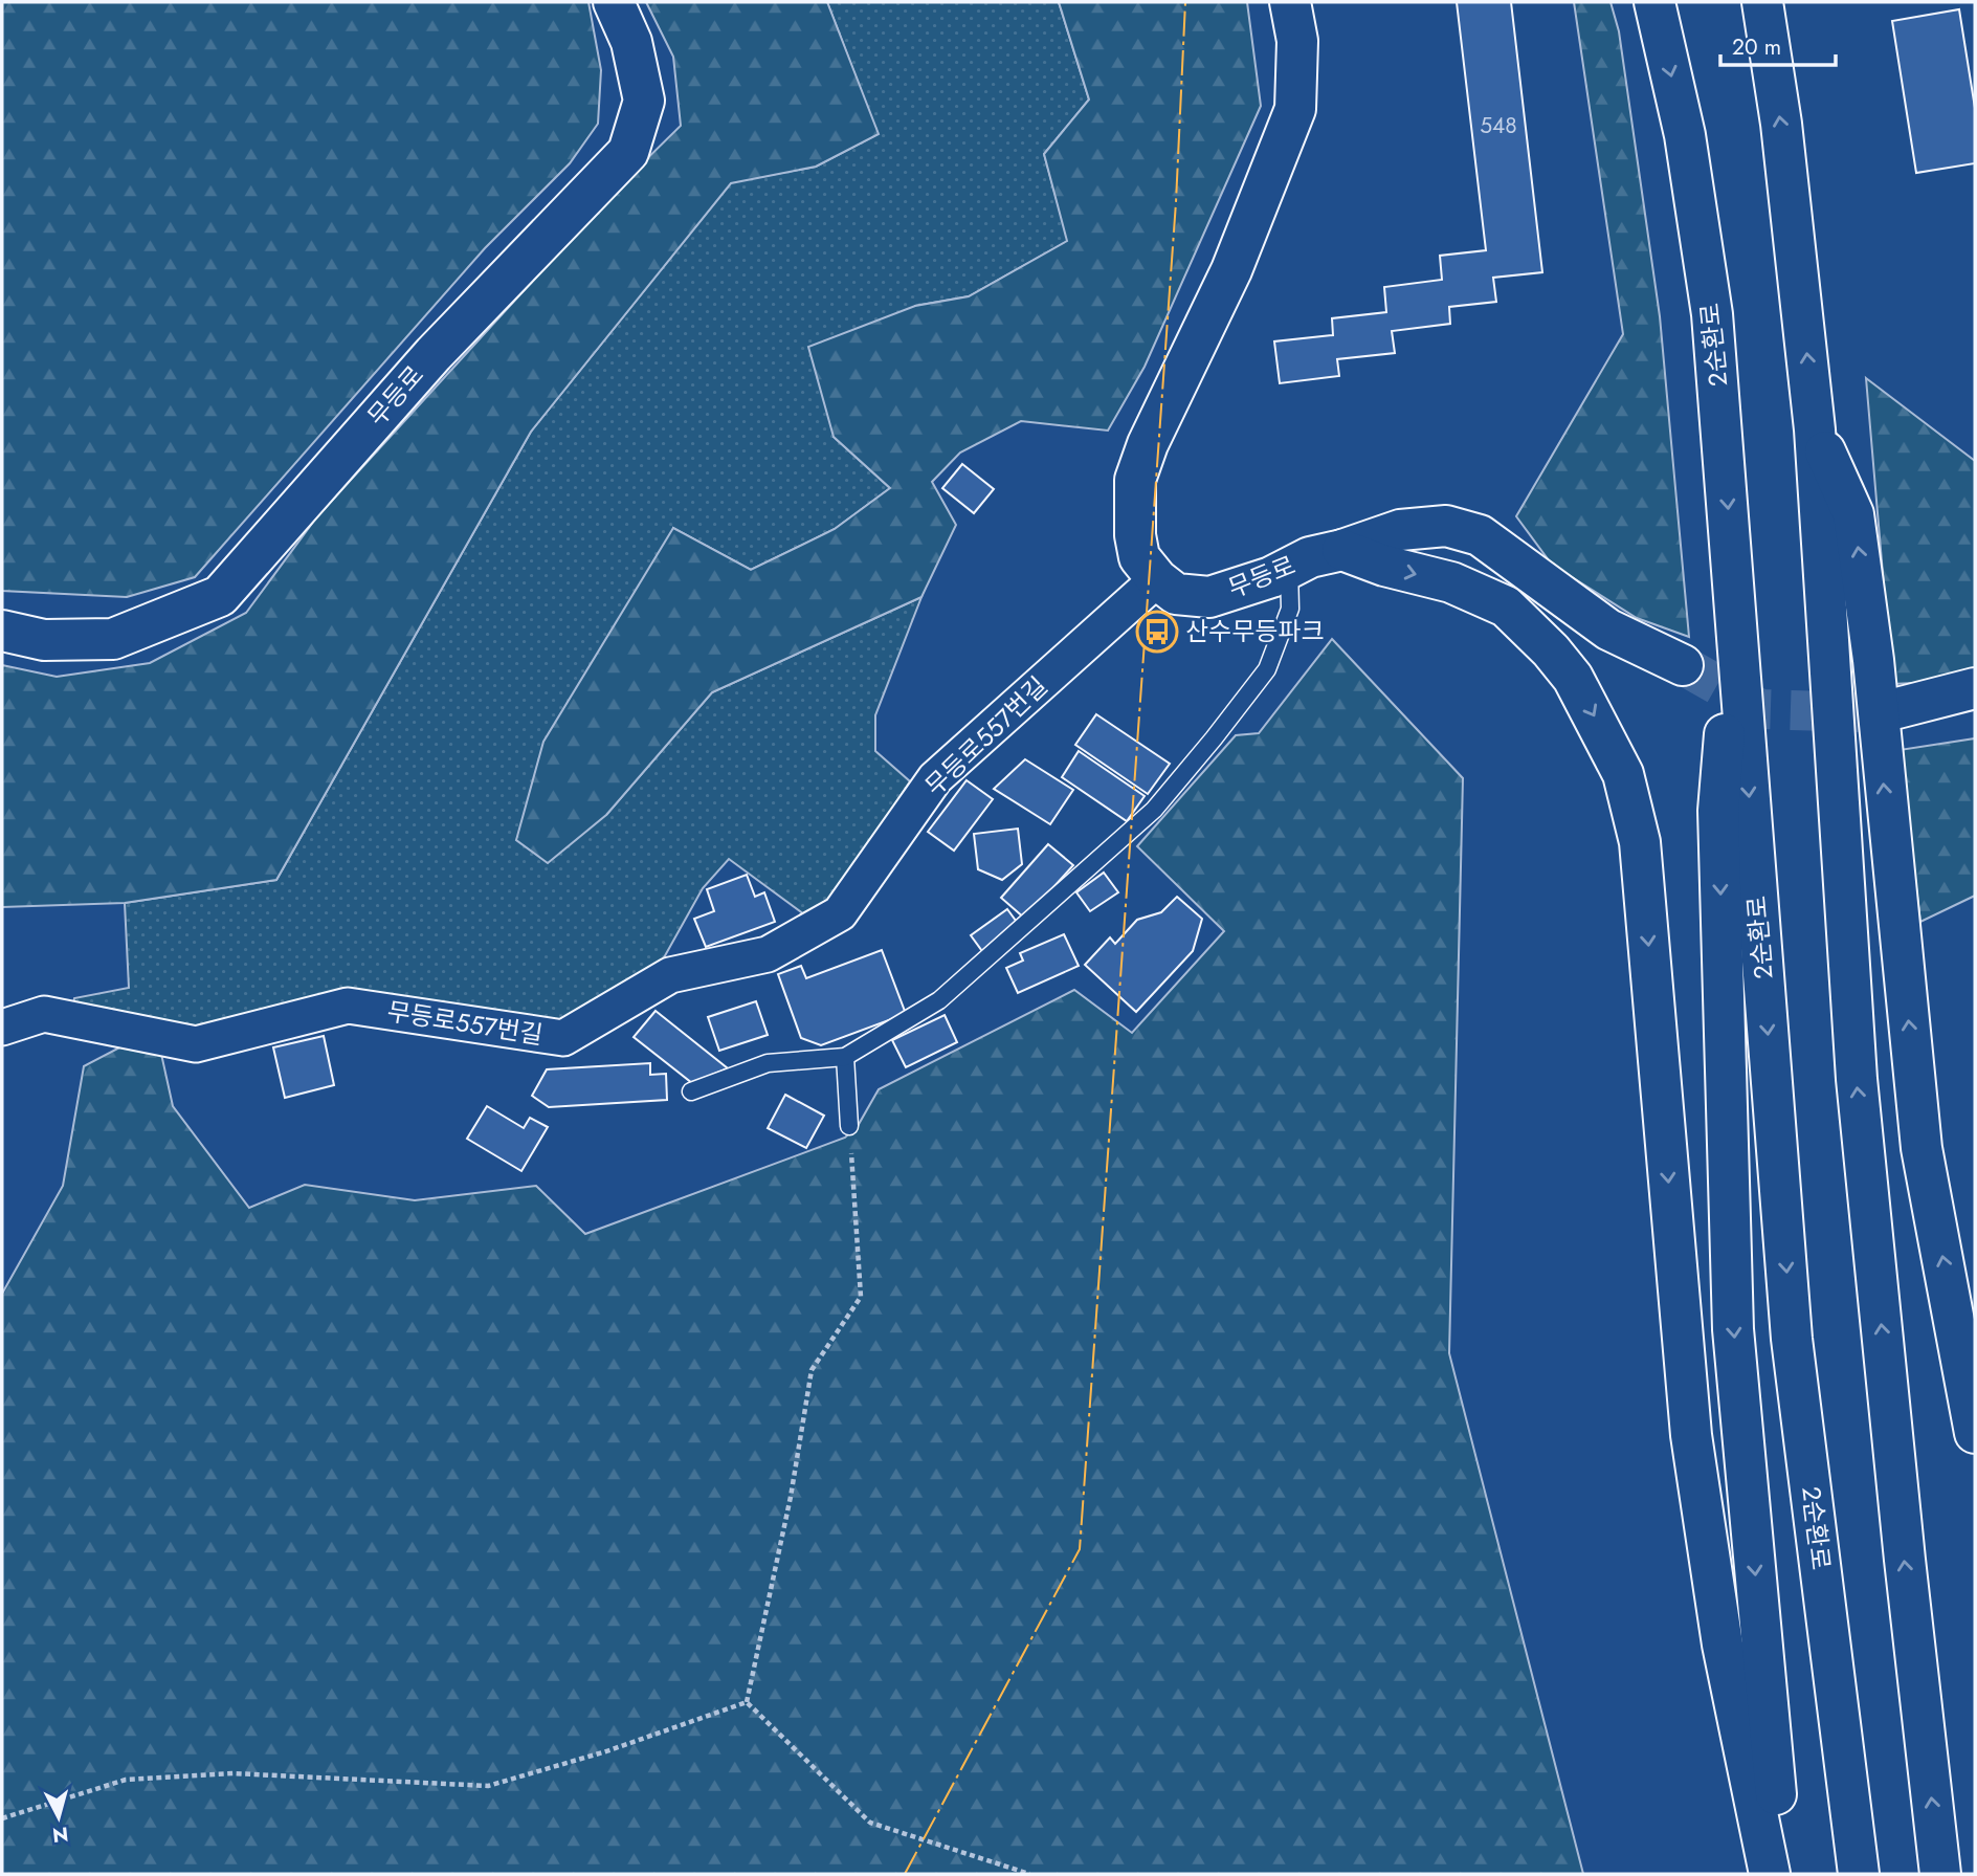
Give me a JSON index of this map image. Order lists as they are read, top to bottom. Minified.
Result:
{"streets":{"main road":["2순환로","무등로"],"street":["무등로557번길"]},"crossings":[["무등로","무등로557번길"]],"places":{"bus stop":["산수무등파크"]},"house_numbers":["548"],"scale_bar":"20 m","north":"bottom"}
